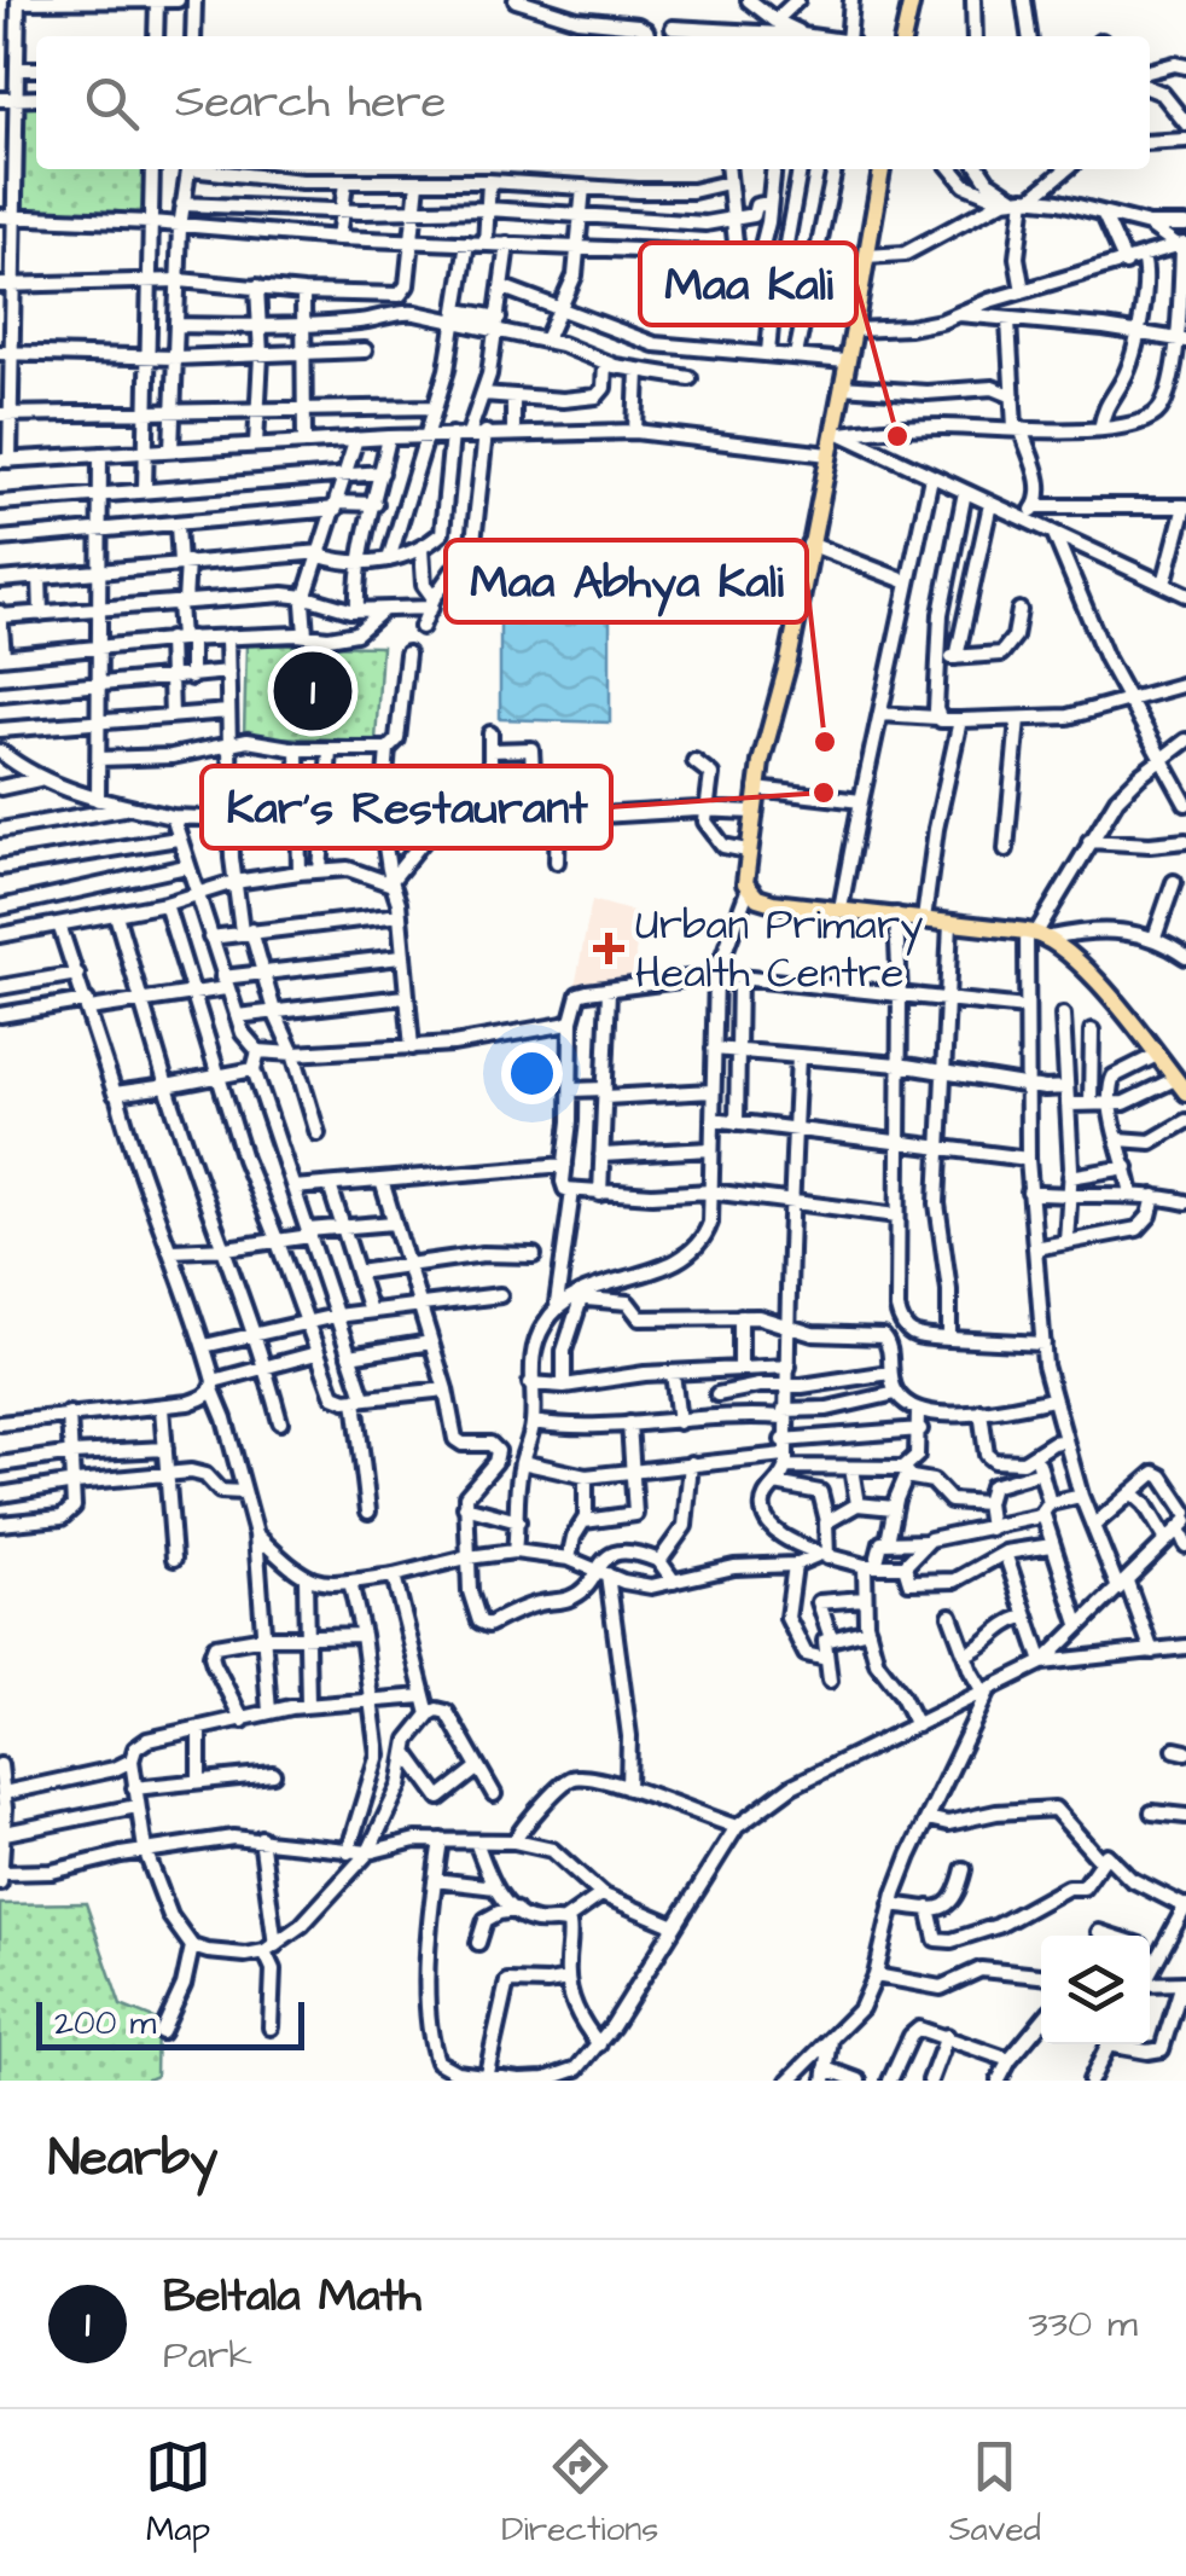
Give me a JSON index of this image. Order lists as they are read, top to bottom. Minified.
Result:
{"places":{"other":["Maa Kali","Maa Abhya Kali","Kar's Restaurant"],"health":["Urban Primary Health Centre"]},"scale_bar":"200 m","page":{"search":"Search here","pins":"1","scale":"200 m","heading":"Nearby","list":[{"mark":"1","name":"Beltala Math","note":"Park","value":"330 m"}],"nav":["Map","Directions","Saved"]}}
